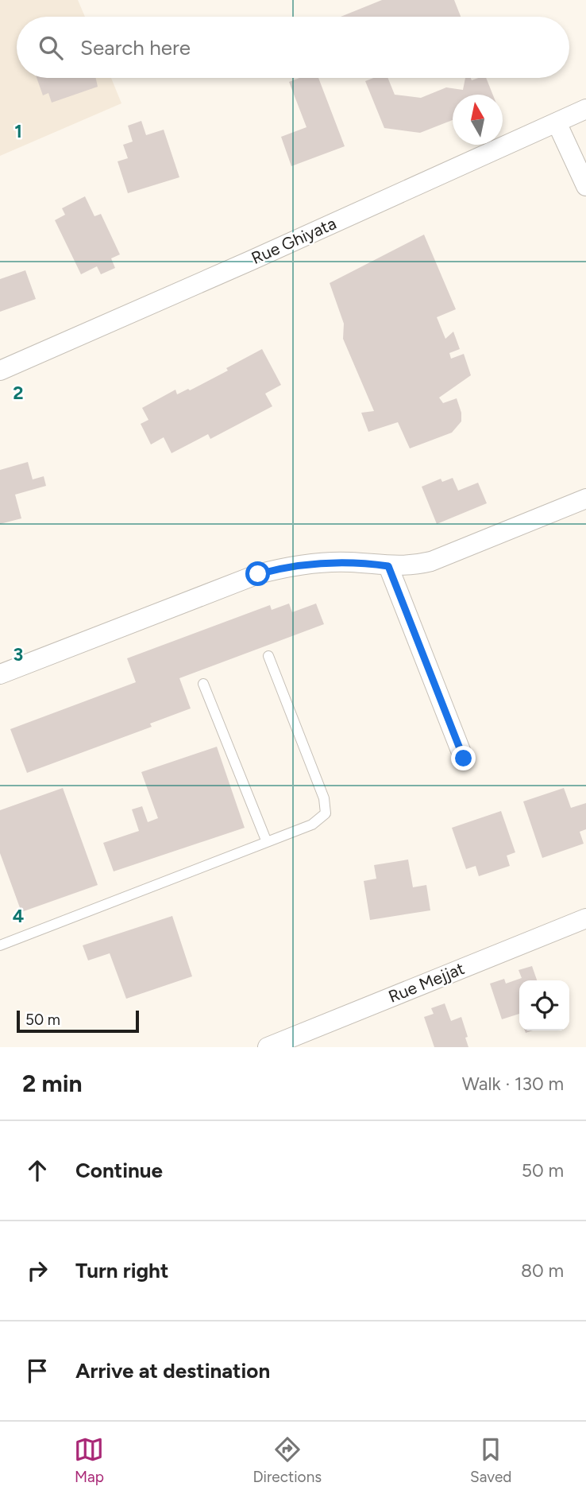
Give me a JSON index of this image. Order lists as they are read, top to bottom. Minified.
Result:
{"streets":{"street":["Rue Ghiyata","Rue Mejjat"]},"scale_bar":"50 m","north":"top","page":{"search":"Search here","scale":"50 m","heading":["2 min","Walk · 130 m"],"list":[["Continue","50 m"],["Turn right","80 m"],"Arrive at destination"],"nav":["Map","Directions","Saved"]},"grid":{"rows":["1","2","3","4"]}}
